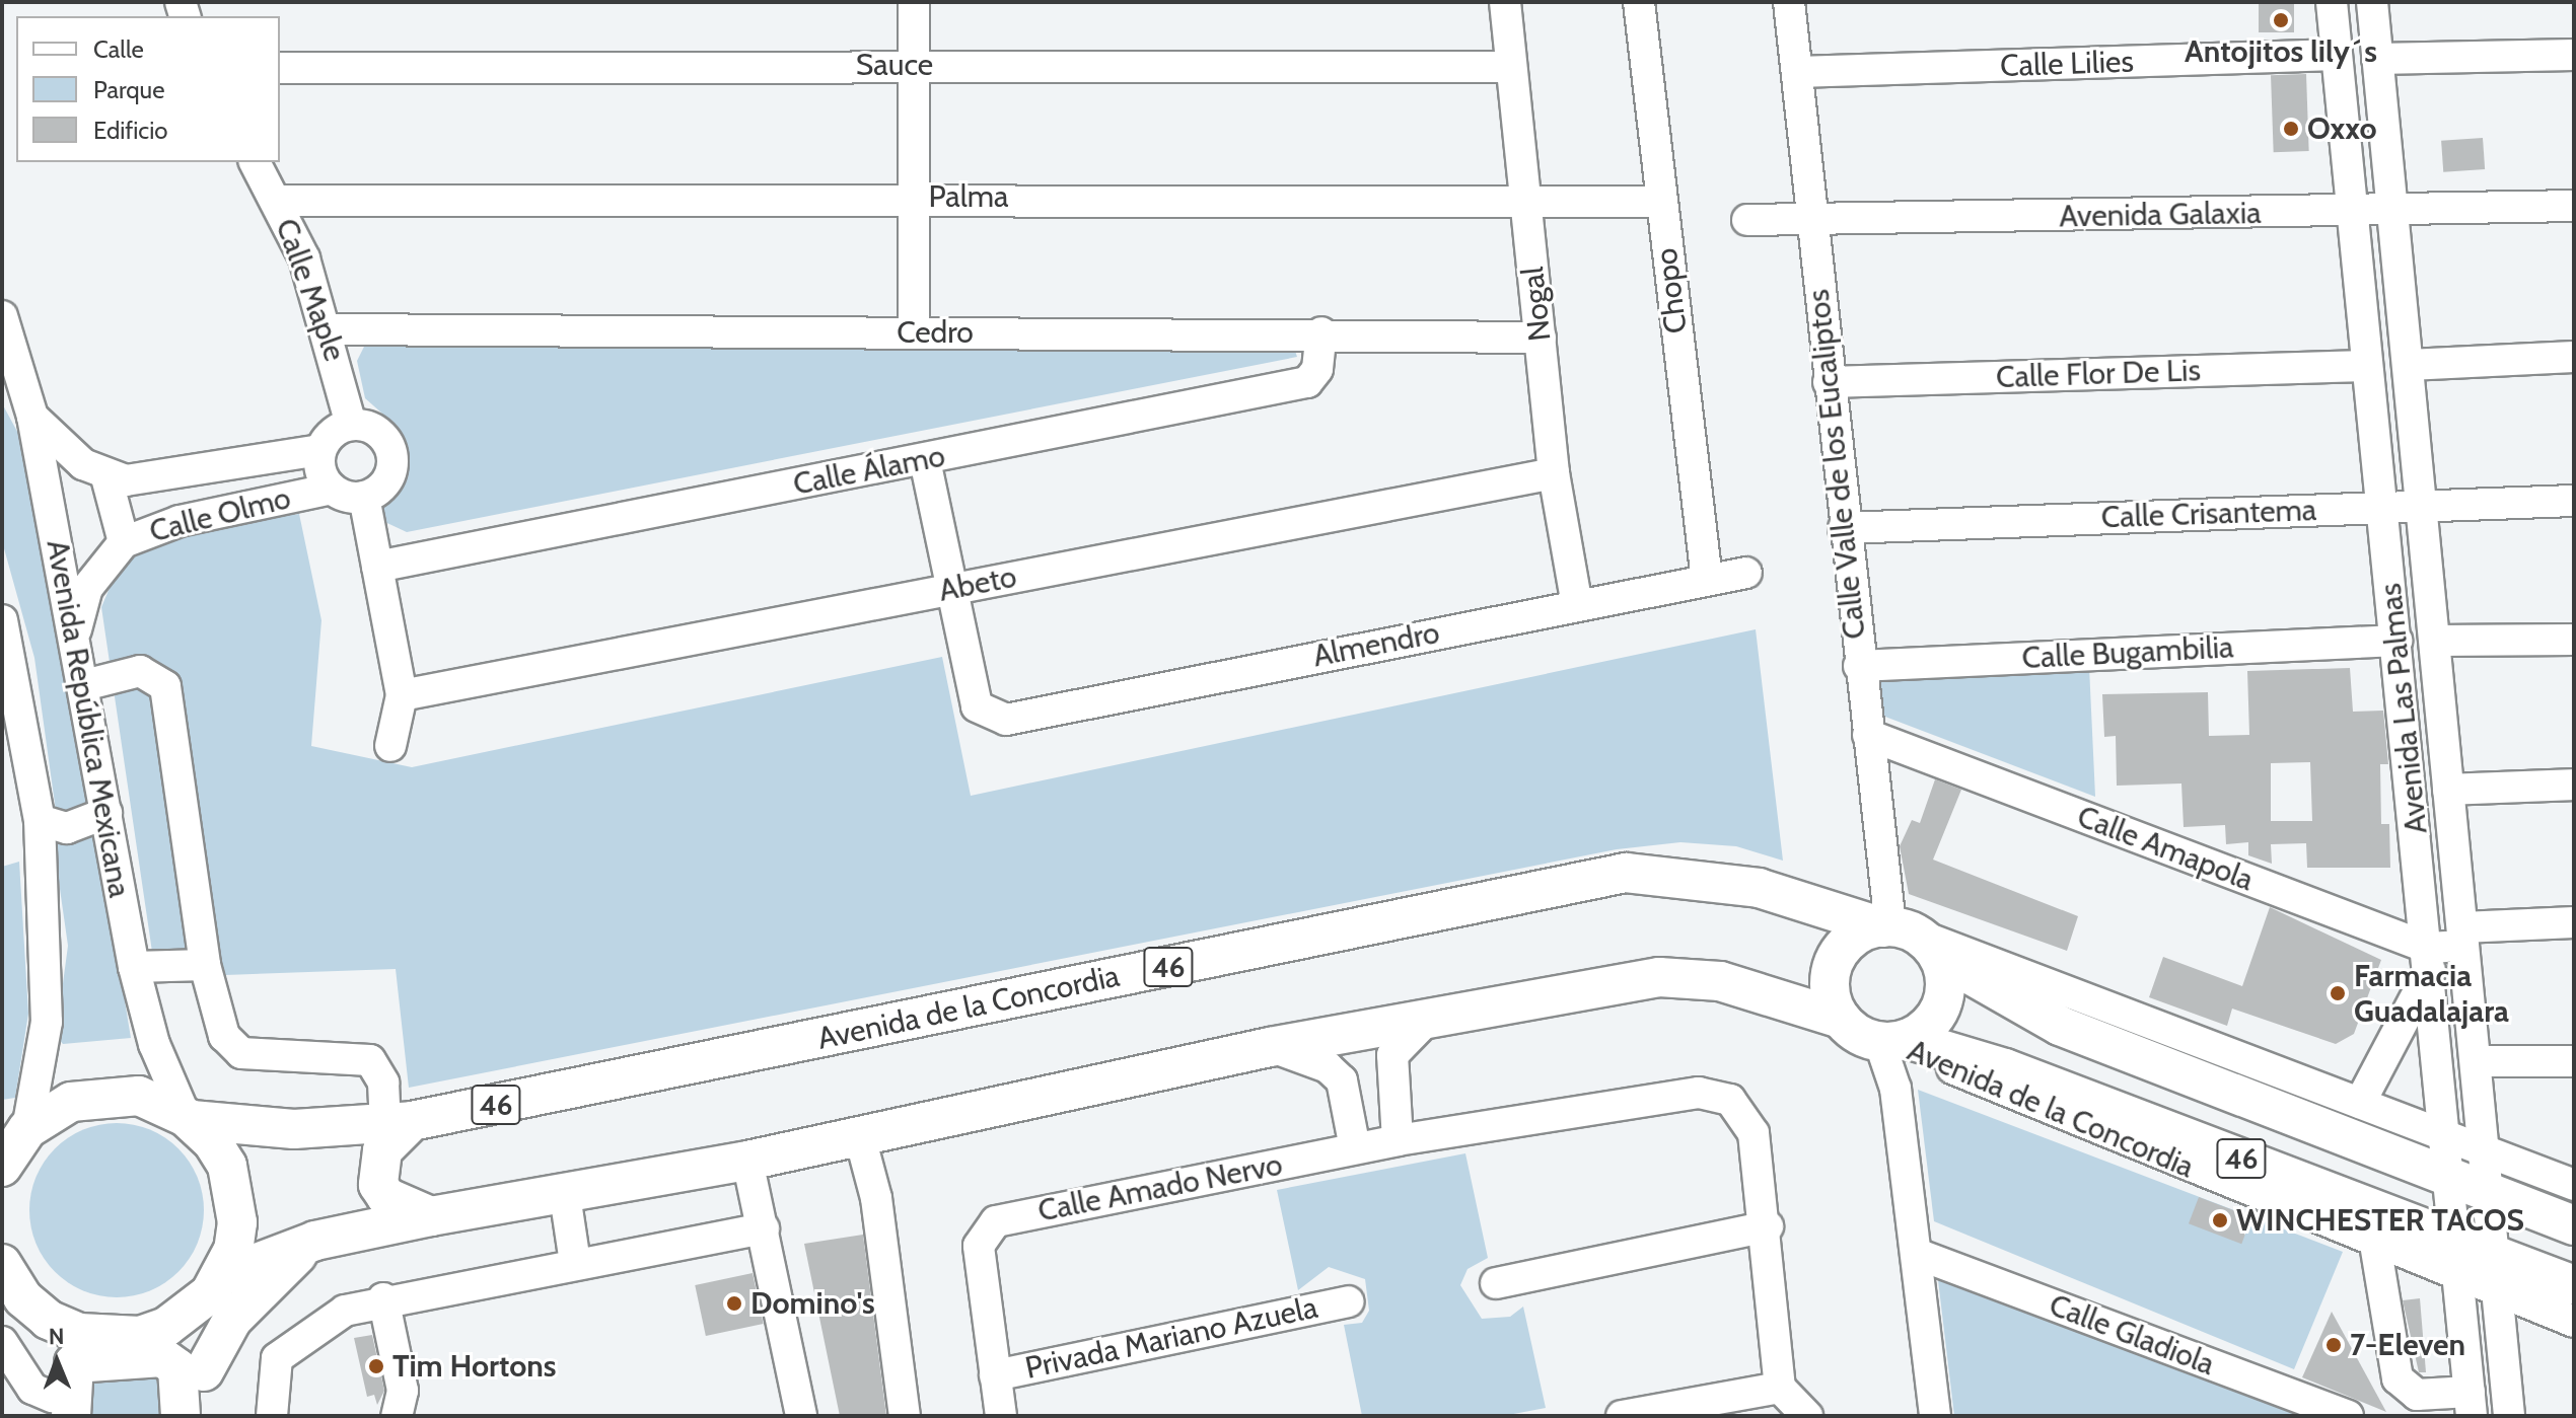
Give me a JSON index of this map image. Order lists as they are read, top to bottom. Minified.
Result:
{"streets":{"main road":["46","Avenida de la Concordia"],"street":["Calle Lilies","Sauce","Palma","Avenida Galaxia","Calle Maple","Chopo","Nogal","Cedro","Calle Flor De Lis","Calle Valle de los Eucaliptos","Calle Álamo","Calle Crisantema","Calle Olmo","Abeto","Almendro","Calle Bugambilia","Avenida Las Palmas","Avenida República Mexicana","Calle Amapola","Calle Amado Nervo","Calle Gladiola","Privada Mariano Azuela"]},"crossings":[["Calle Lilies","Calle Valle de los Eucaliptos"],["Calle Lilies","Avenida Las Palmas"],["Sauce","Nogal"],["Palma","Calle Maple"],["Palma","Chopo"],["Palma","Nogal"],["Avenida Galaxia","Calle Valle de los Eucaliptos"],["Avenida Galaxia","Avenida Las Palmas"],["Calle Maple","Cedro"],["Calle Maple","Calle Olmo"],["Chopo","Almendro"],["Nogal","Cedro"],["Nogal","Abeto"],["Nogal","Almendro"],["Cedro","Calle Álamo"],["Calle Flor De Lis","Calle Valle de los Eucaliptos"],["Calle Flor De Lis","Avenida Las Palmas"],["Calle Valle de los Eucaliptos","Calle Crisantema"],["Calle Valle de los Eucaliptos","Calle Bugambilia"],["Calle Valle de los Eucaliptos","Calle Amapola"],["Calle Valle de los Eucaliptos","46"],["Calle Valle de los Eucaliptos","Avenida de la Concordia"],["Calle Crisantema","Avenida Las Palmas"],["Calle Olmo","Avenida República Mexicana"],["Abeto","Almendro"],["Calle Bugambilia","Avenida Las Palmas"],["Avenida Las Palmas","Calle Amapola"],["Avenida Las Palmas","Avenida de la Concordia"],["Avenida República Mexicana","46"],["Avenida República Mexicana","Avenida de la Concordia"],["46","Avenida de la Concordia"],["Calle Amado Nervo","Privada Mariano Azuela"]],"places":["Antojitos lily´s","Oxxo","Farmacia Guadalajara","WINCHESTER TACOS","Domino's","7-Eleven","Tim Hortons"],"legend":["Calle","Parque","Edificio"],"north":"top"}
